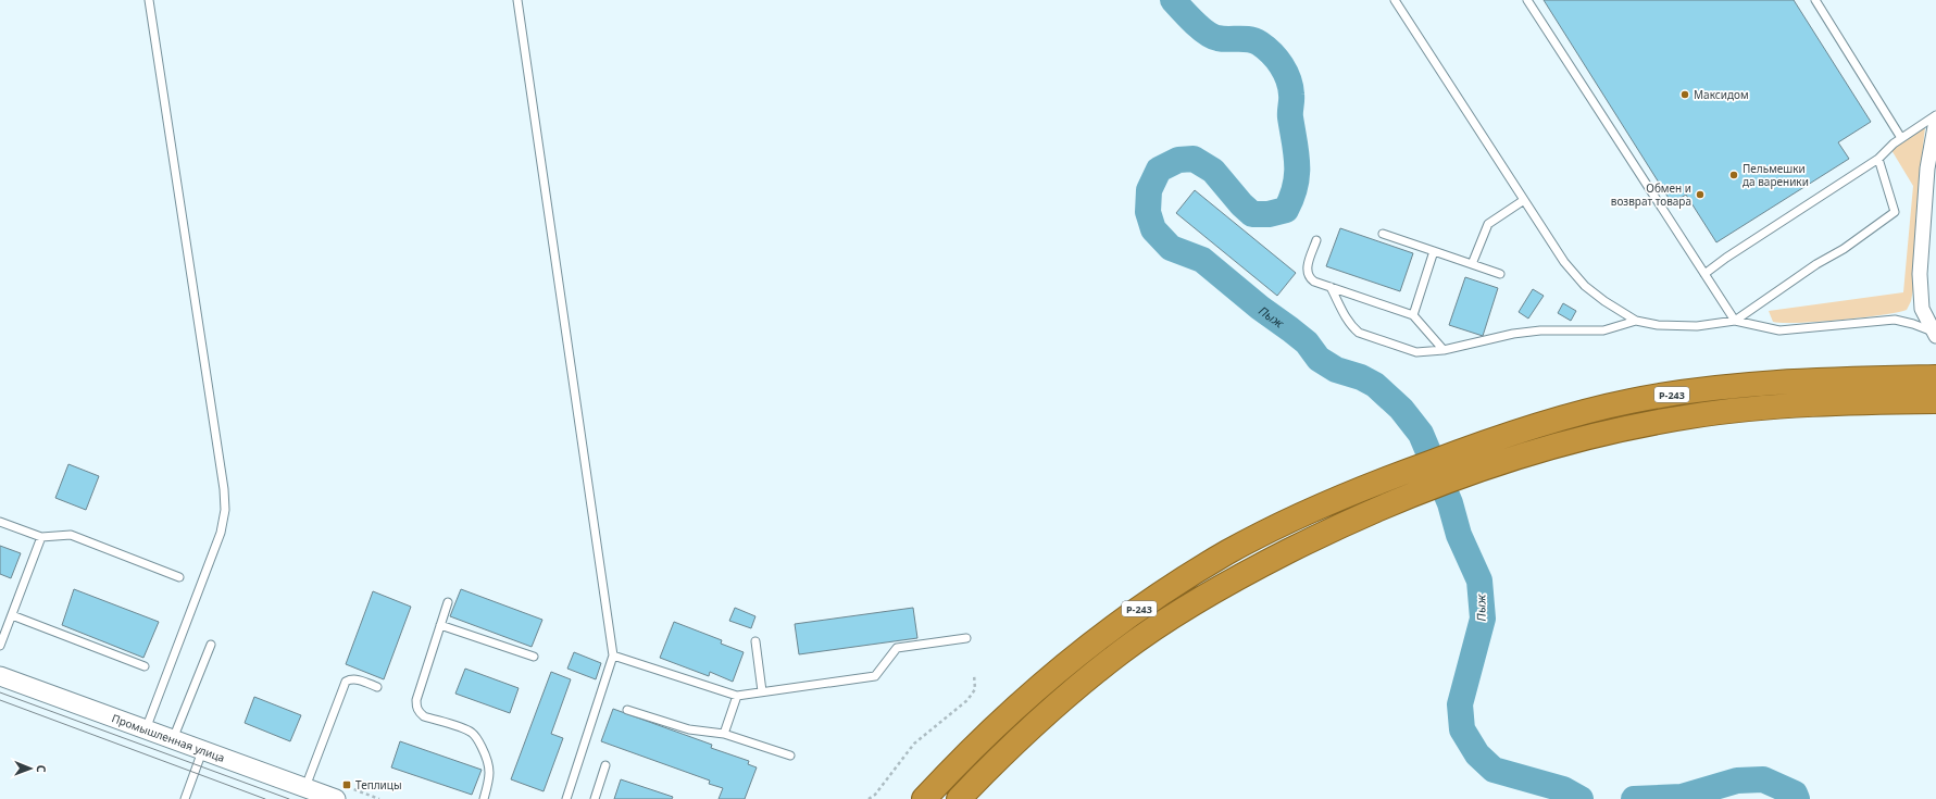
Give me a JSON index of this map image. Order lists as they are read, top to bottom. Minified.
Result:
{"streets":{"highway":["Р-243"],"street":["Промышленная улица"]},"water":["Пыж"],"places":{"other":["Максидом","Пельмешки да вареники","Обмен и возврат товара"],"transit":["Теплицы"]},"north":"right"}
